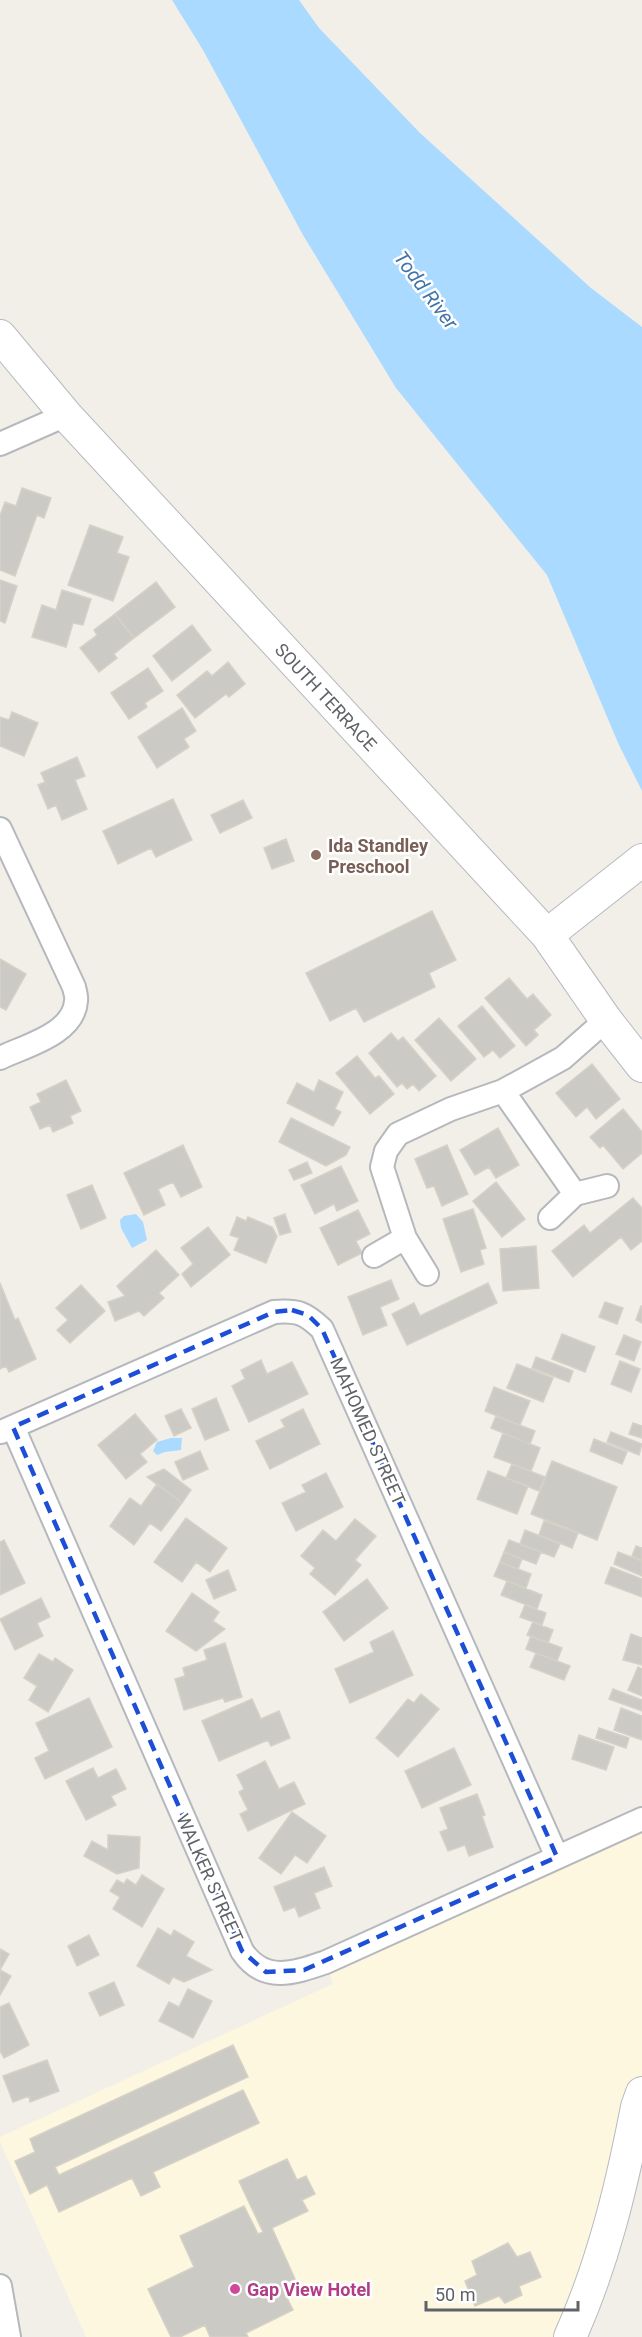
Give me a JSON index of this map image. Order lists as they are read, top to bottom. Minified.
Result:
{"streets":{"street":["SOUTH TERRACE","MAHOMED STREET","WALKER STREET"]},"crossings":[["MAHOMED STREET","WALKER STREET"]],"water":["Todd River"],"places":["Ida Standley Preschool","Gap View Hotel"],"scale_bar":"50 m"}
